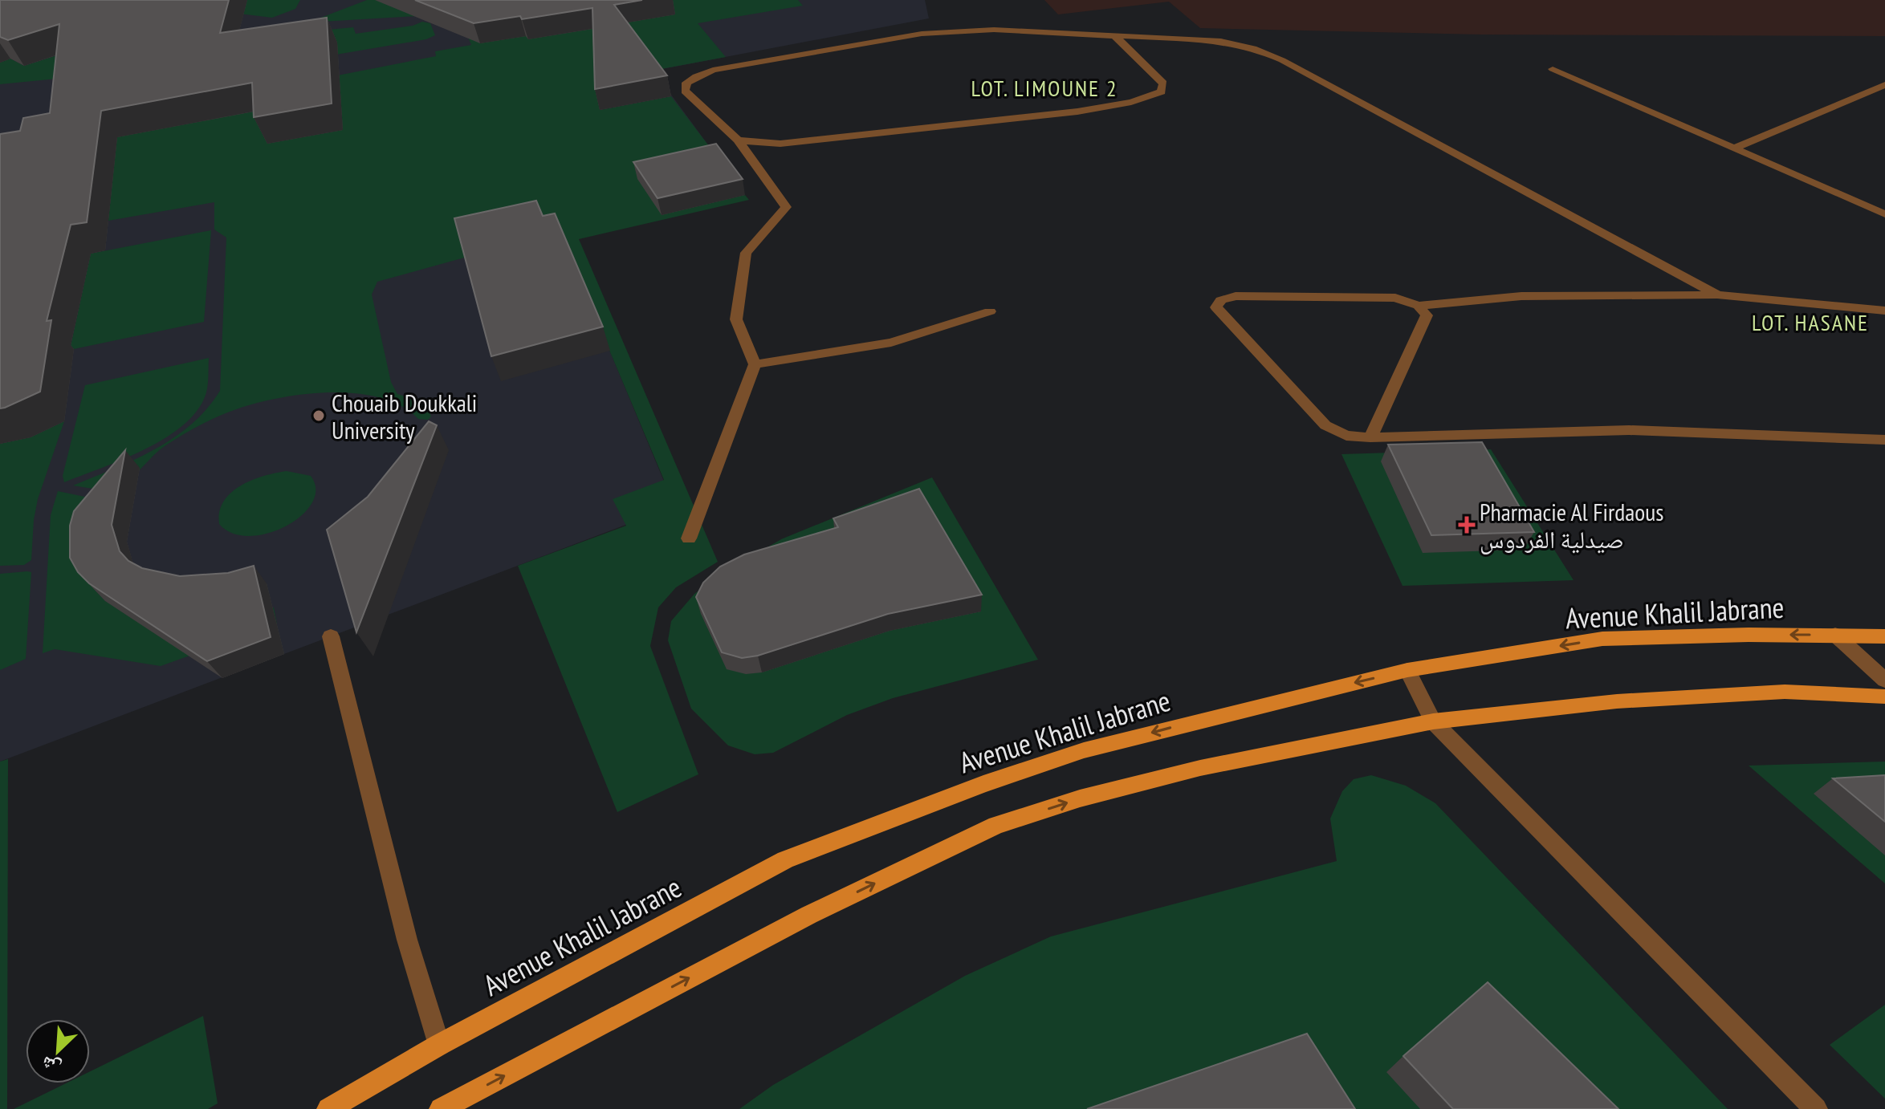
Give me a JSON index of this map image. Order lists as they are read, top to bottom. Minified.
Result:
{"streets":{"main road":["Avenue Khalil Jabrane"]},"districts":["LOT. LIMOUNE 2","LOT. HASANE"],"places":{"other":["Chouaib Doukkali University"],"health":["Pharmacie Al Firdaous صيدلية الفردوس"]},"north":"bottom left"}
